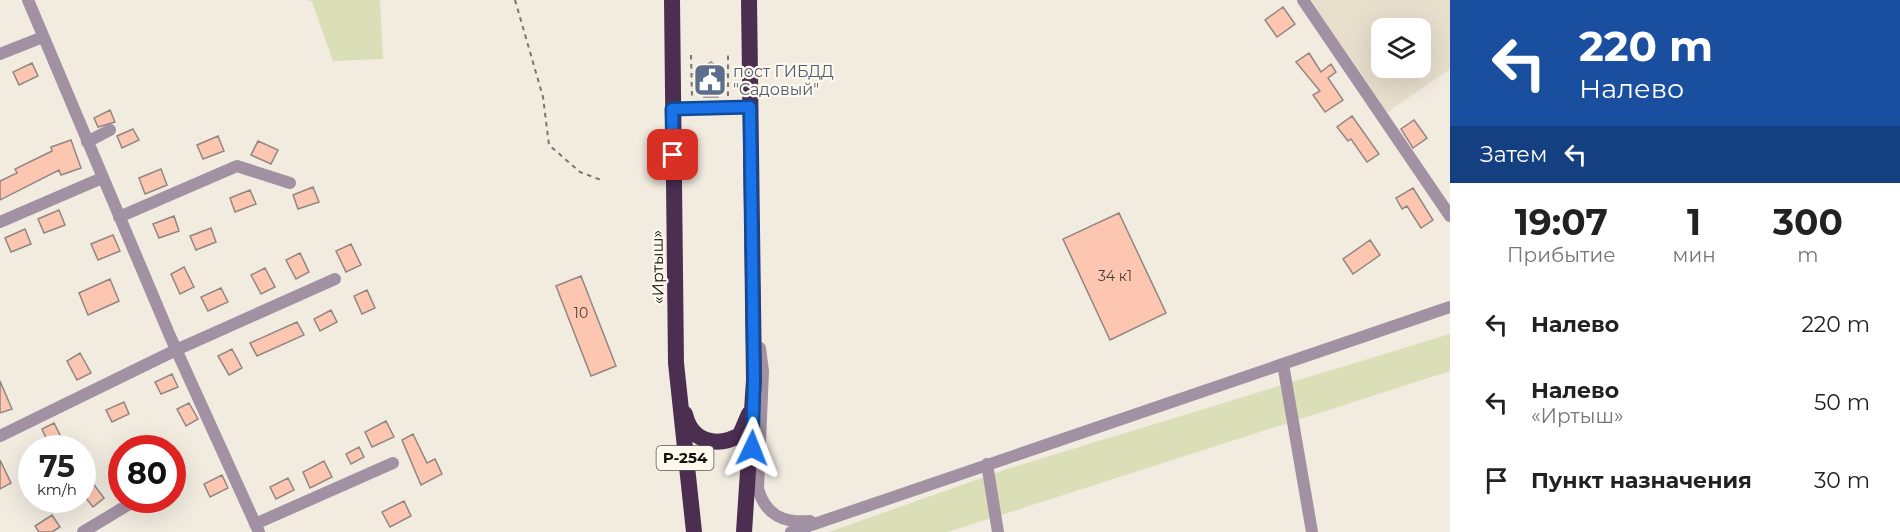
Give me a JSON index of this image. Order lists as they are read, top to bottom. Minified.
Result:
{"streets":{"highway":["«Иртыш»","Р-254"]},"places":{"public building":["пост ГИБДД \"Садовый\""]},"house_numbers":["34 к1","10"],"page":{"turn":["220 m","Налево"],"then":"Затем","eta":["19:07","Прибытие","1","мин","300","m"],"list":[{"name":"Налево","value":"220 m"},{"name":"Налево","note":"«Иртыш»","value":"50 m"},{"name":"Пункт назначения","value":"30 m"}],"speed":"75 km/h","limit":"80"}}
